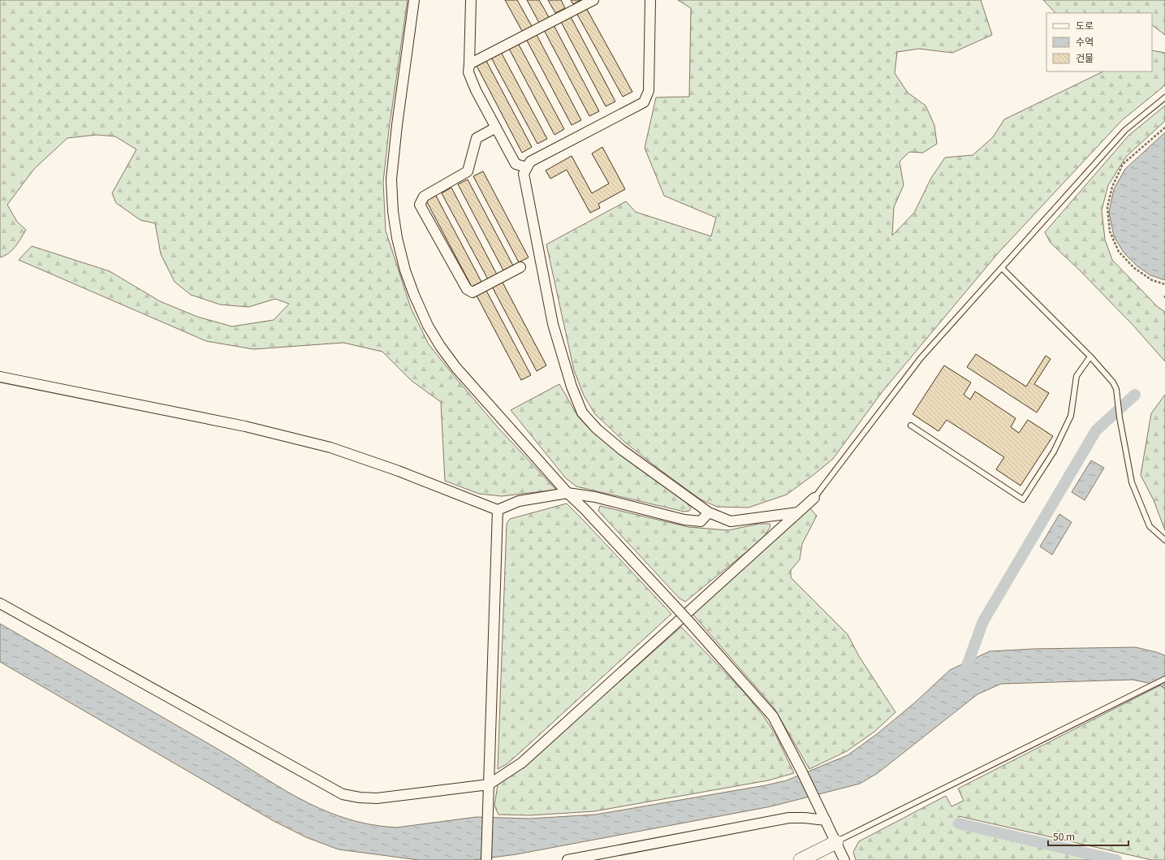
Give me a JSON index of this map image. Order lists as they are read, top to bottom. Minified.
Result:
{"legend":["도로","수역","건물"],"scale_bar":"50 m"}
